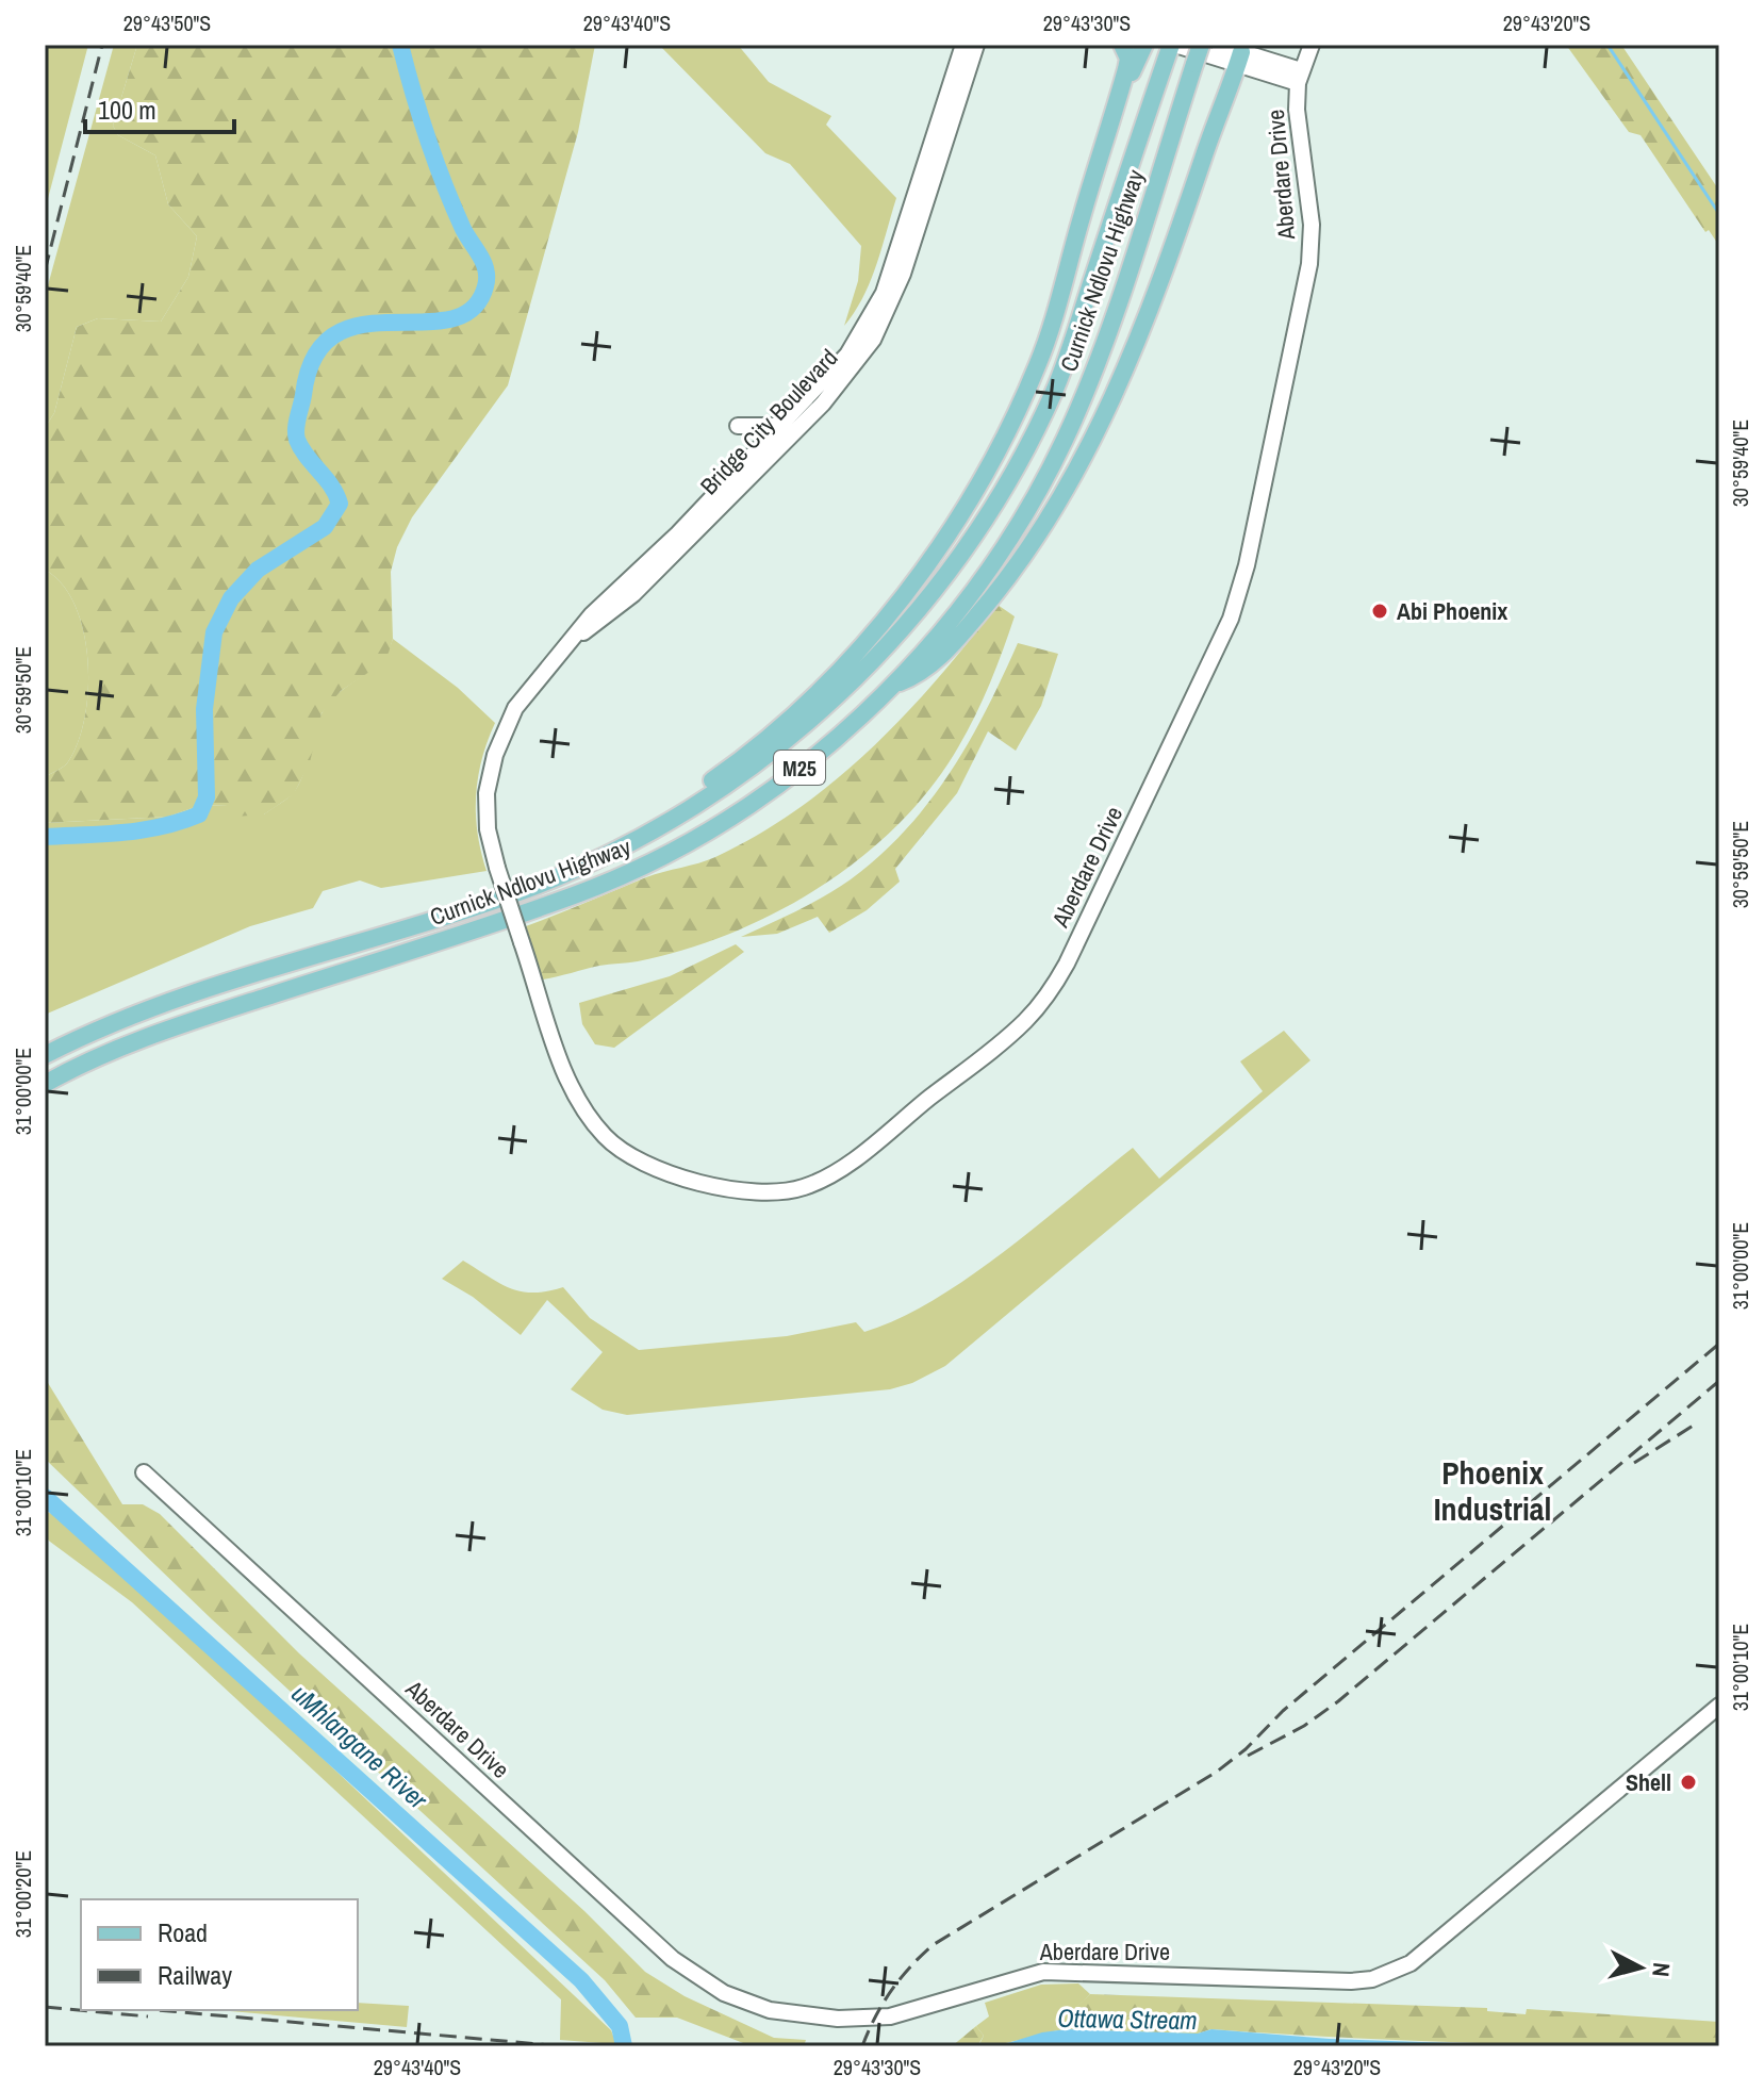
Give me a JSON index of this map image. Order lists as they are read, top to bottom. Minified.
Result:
{"streets":{"main road":["Curnick Ndlovu Highway","M25"],"street":["Aberdare Drive","Bridge City Boulevard"]},"crossings":[["Aberdare Drive","Bridge City Boulevard"]],"districts":["Phoenix Industrial"],"water":["uMhlangane River","Ottawa Stream"],"places":["Abi Phoenix","Shell"],"legend":["Road","Railway"],"scale_bar":"100 m","north":"right","coordinates":["29°43'50\"S","29°43'40\"S","29°43'30\"S","29°43'20\"S","30°59'40\"E","30°59'50\"E","31°00'00\"E","31°00'10\"E","31°00'20\"E"]}
